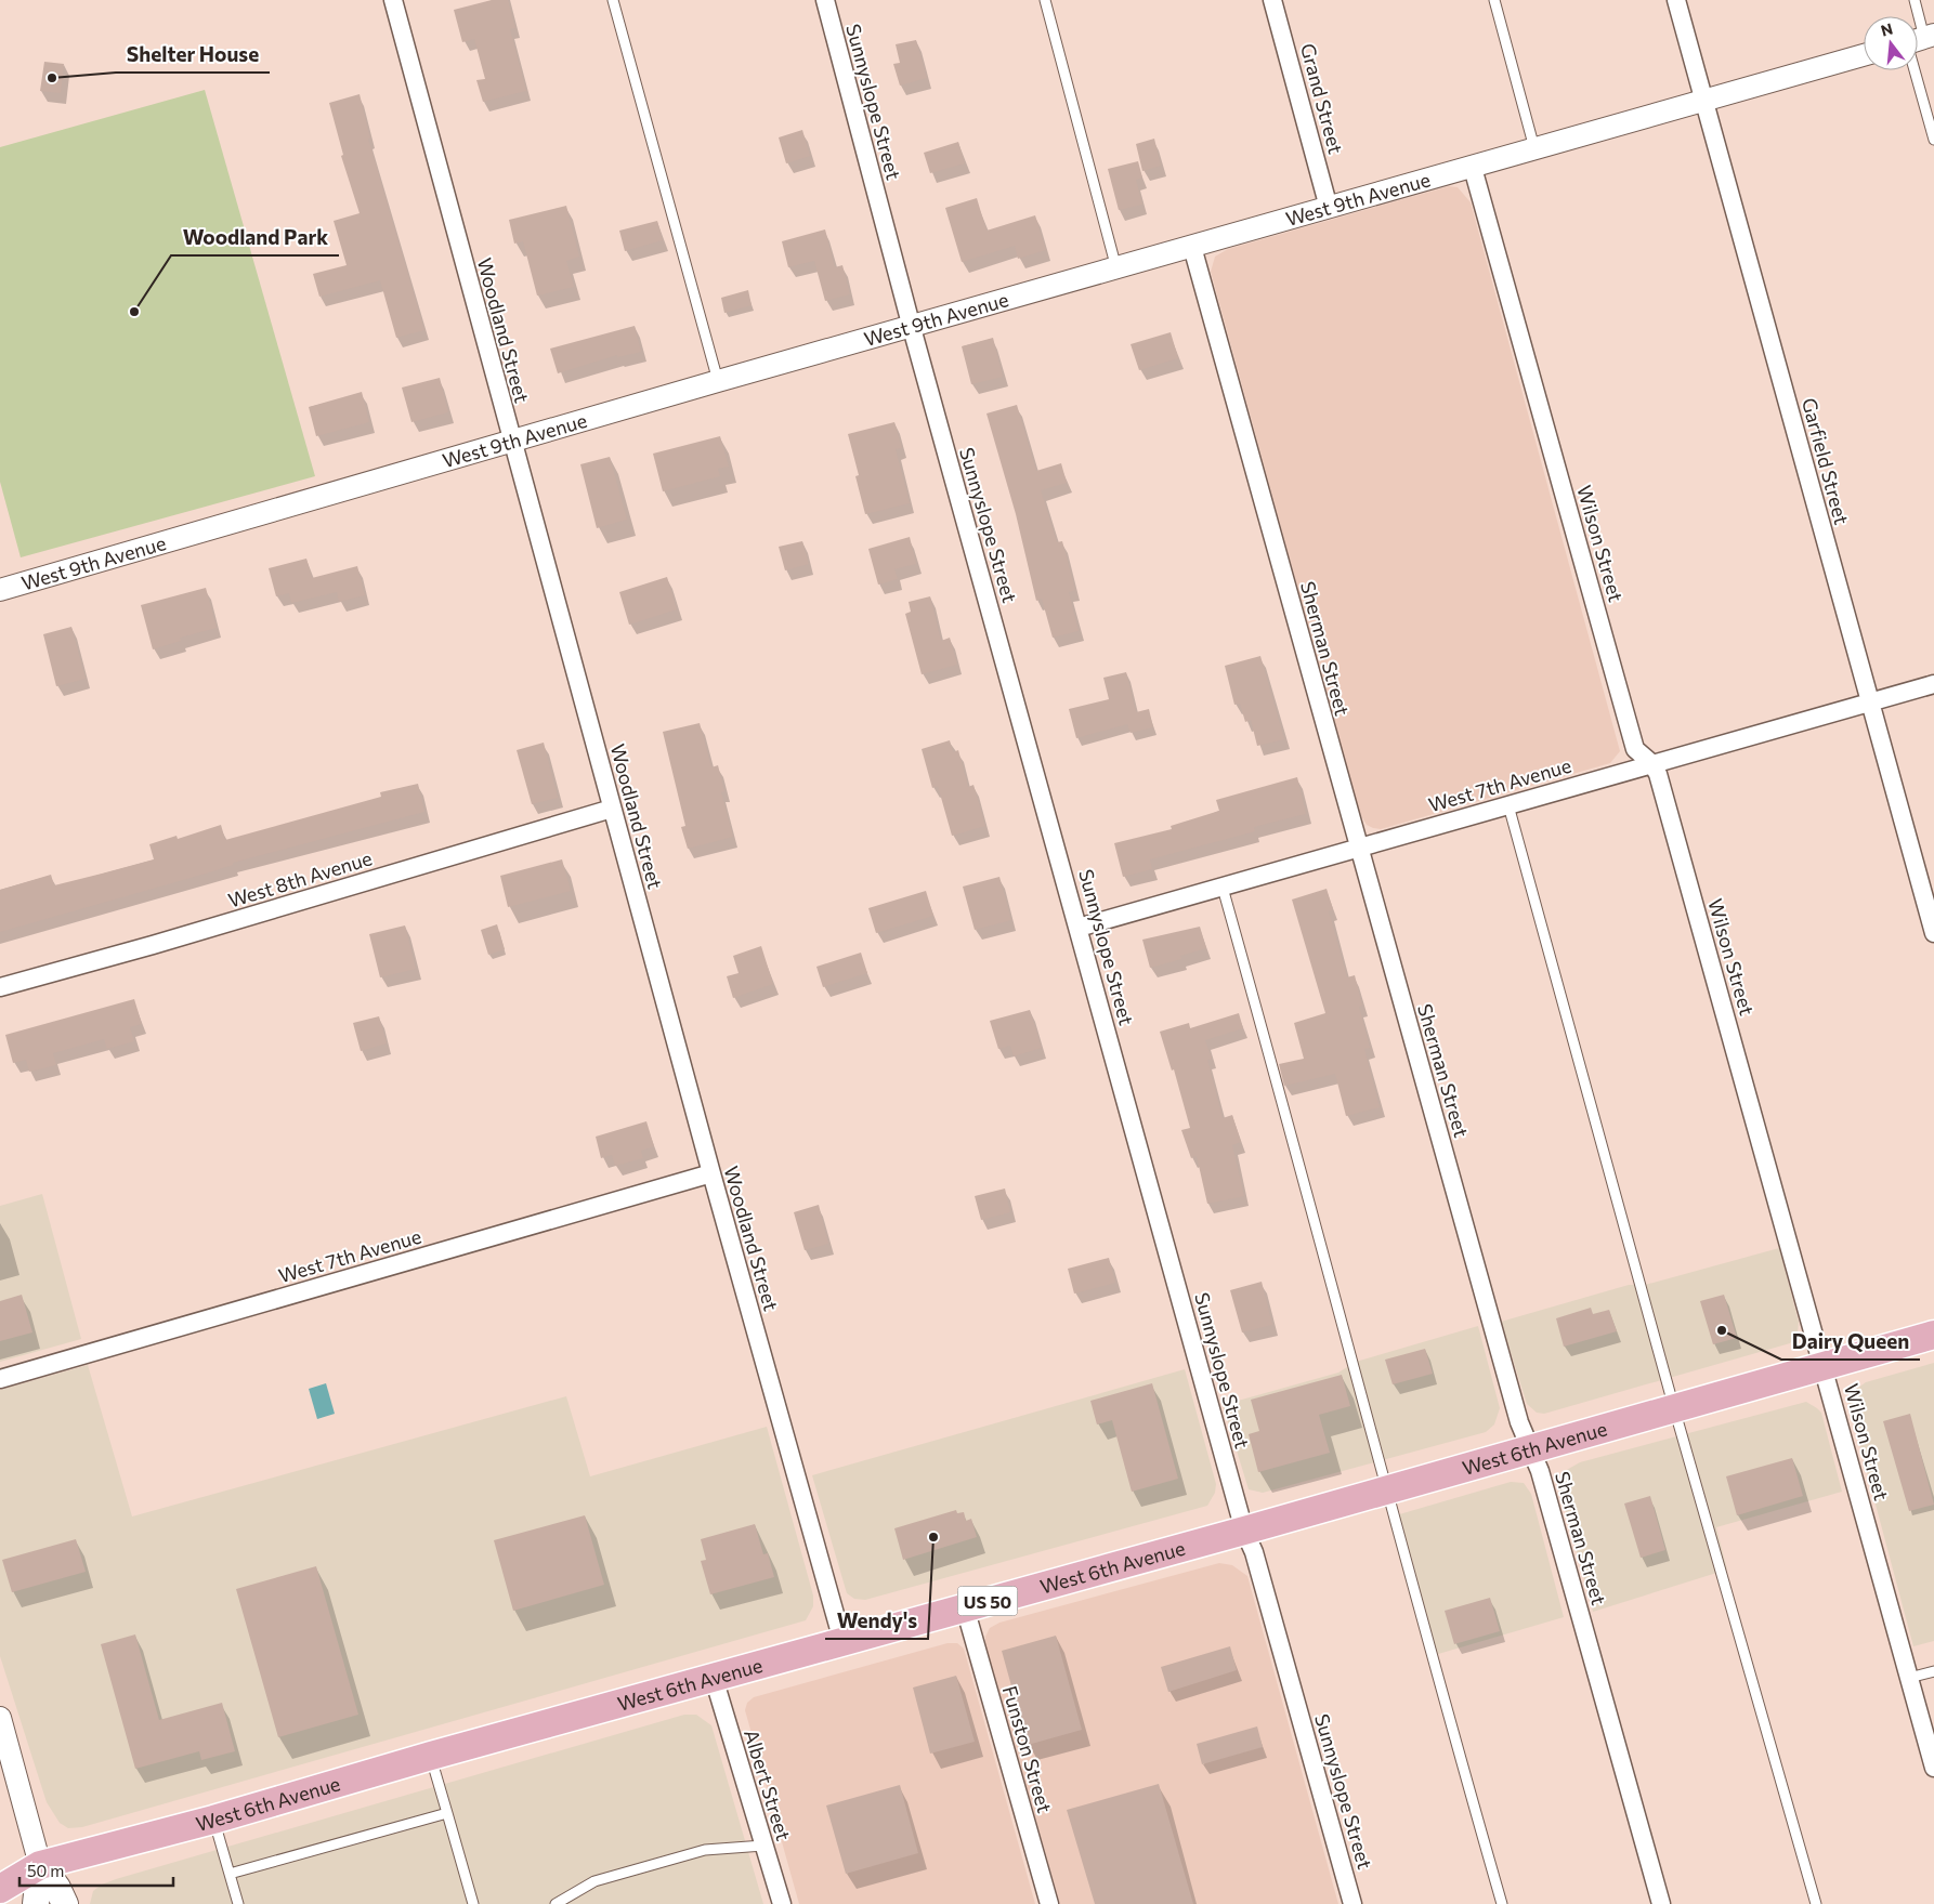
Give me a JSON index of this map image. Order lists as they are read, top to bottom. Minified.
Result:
{"streets":{"main road":["West 6th Avenue","US 50"],"street":["Grand Street","Sunnyslope Street","West 9th Avenue","Woodland Street","Garfield Street","Wilson Street","Sherman Street","West 7th Avenue","West 8th Avenue","Funston Street","Albert Street"]},"crossings":[["Grand Street","West 9th Avenue"],["Sunnyslope Street","West 9th Avenue"],["Sunnyslope Street","West 7th Avenue"],["Sunnyslope Street","West 6th Avenue"],["West 9th Avenue","Woodland Street"],["West 9th Avenue","Garfield Street"],["West 9th Avenue","Wilson Street"],["West 9th Avenue","Sherman Street"],["Woodland Street","West 7th Avenue"],["Woodland Street","West 8th Avenue"],["Woodland Street","West 6th Avenue"],["Garfield Street","West 7th Avenue"],["Wilson Street","West 7th Avenue"],["Wilson Street","West 6th Avenue"],["Sherman Street","West 7th Avenue"],["Sherman Street","West 6th Avenue"],["West 6th Avenue","Funston Street"],["West 6th Avenue","Albert Street"]],"places":["Shelter House","Woodland Park","Dairy Queen","Wendy's"],"scale_bar":"50 m","north":"top"}
